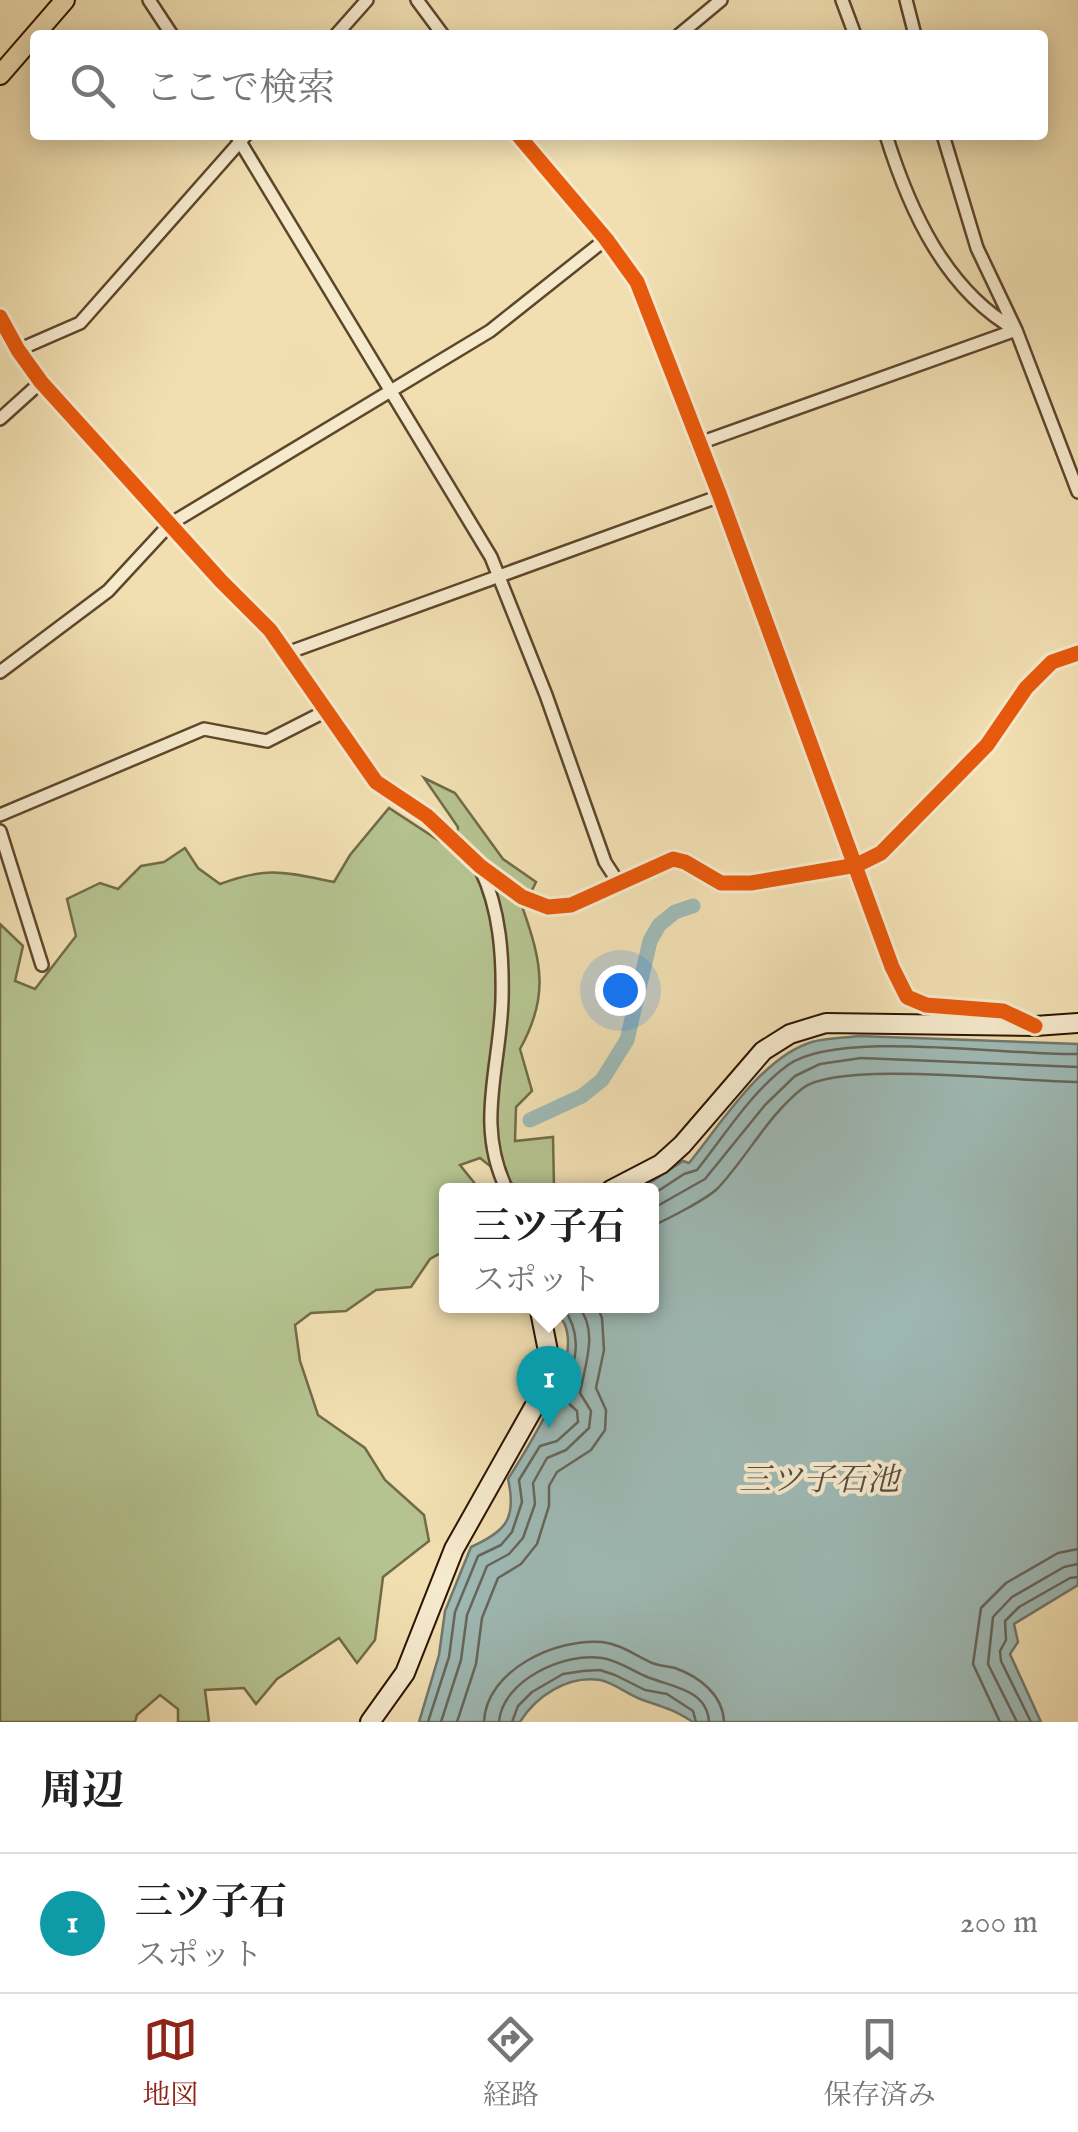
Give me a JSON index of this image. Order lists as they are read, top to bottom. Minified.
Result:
{"water":["三ツ子石池"],"page":{"search":"ここで検索","popup":["三ツ子石","スポット"],"pins":"1","heading":"周辺","list":[{"mark":"1","name":"三ツ子石","note":"スポット","value":"200 m"}],"nav":["地図","経路","保存済み"]}}
